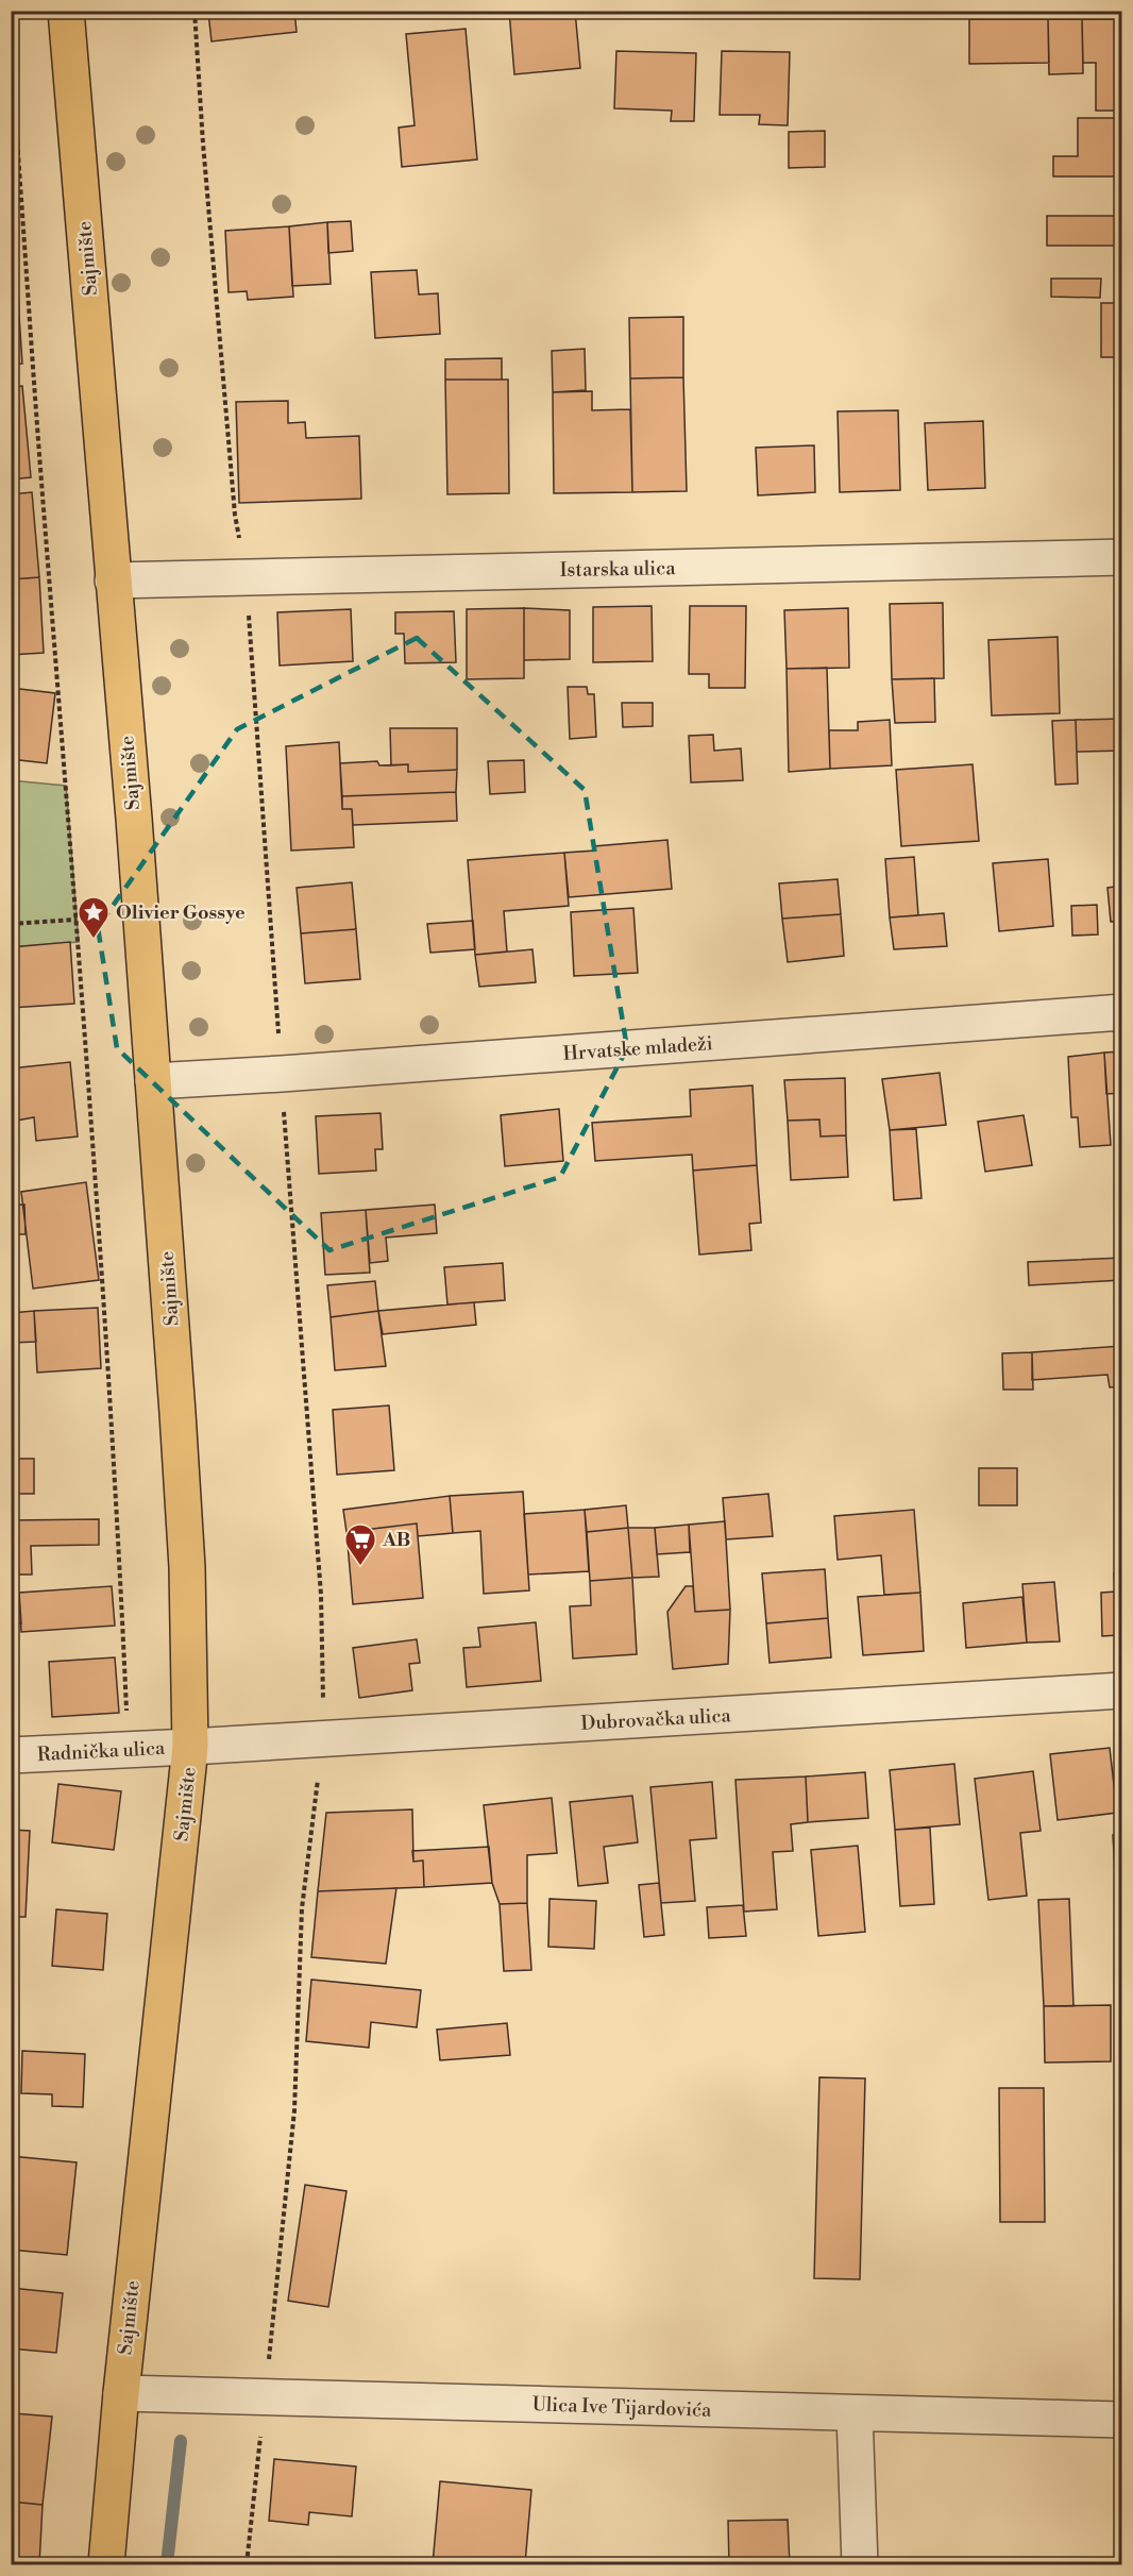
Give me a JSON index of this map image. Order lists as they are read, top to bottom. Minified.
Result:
{"streets":{"main road":["Sajmište"],"street":["Istarska ulica","Hrvatske mladeži","Dubrovačka ulica","Radnička ulica","Ulica Ive Tijardovića"]},"crossings":[["Sajmište","Istarska ulica"],["Sajmište","Hrvatske mladeži"],["Sajmište","Dubrovačka ulica"],["Sajmište","Radnička ulica"],["Sajmište","Ulica Ive Tijardovića"],["Dubrovačka ulica","Radnička ulica"]],"places":{"place":["Olivier Gossye"],"supermarket":["AB"]}}
